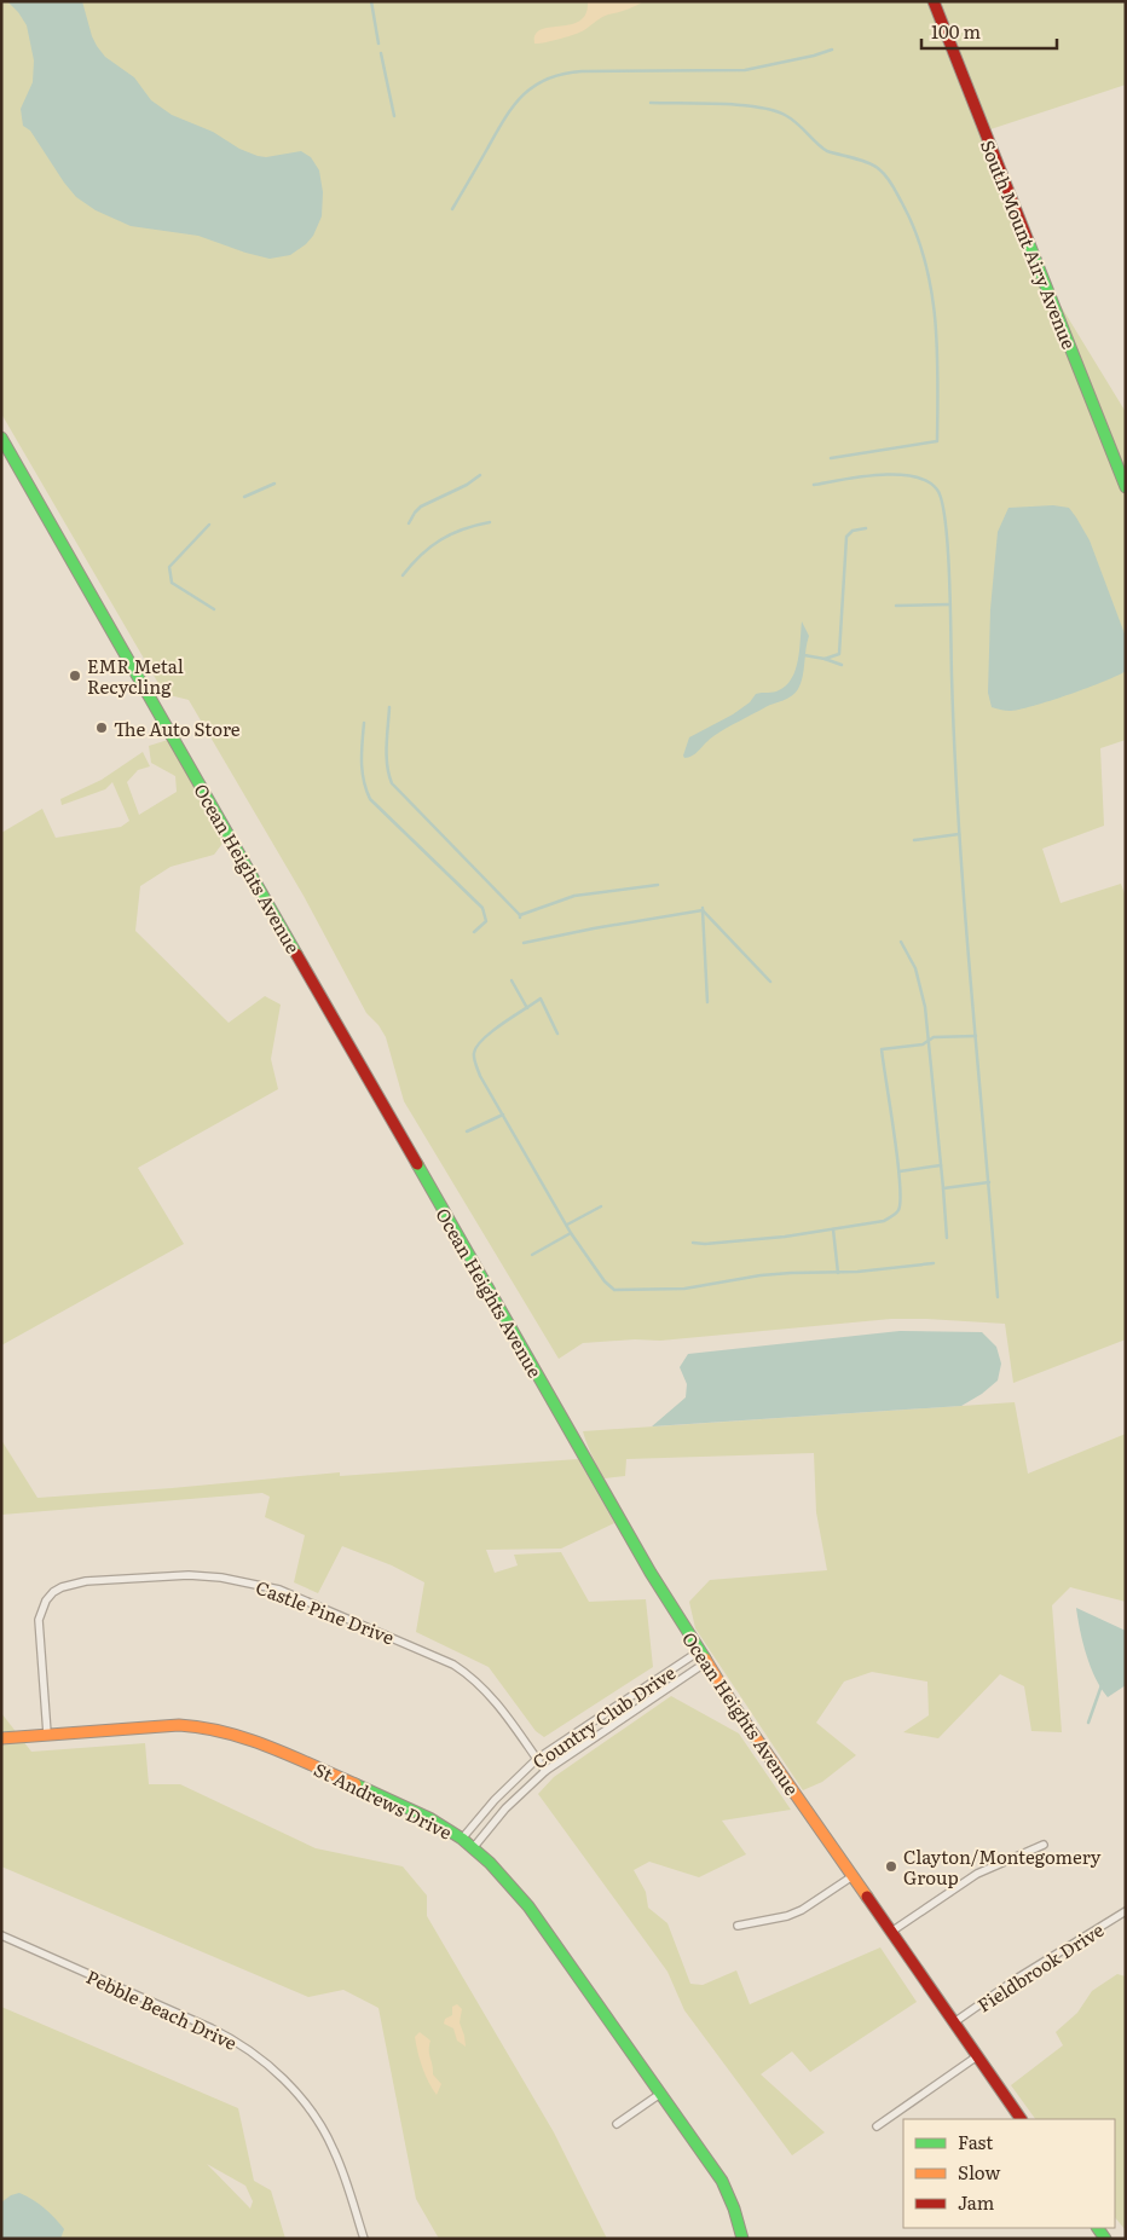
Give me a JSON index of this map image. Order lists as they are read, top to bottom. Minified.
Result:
{"streets":{"main road":["South Mount Airy Avenue","Ocean Heights Avenue","St Andrews Drive"],"street":["Castle Pine Drive","Country Club Drive","Fieldbrook Drive","Pebble Beach Drive"]},"crossings":[["Ocean Heights Avenue","Country Club Drive"],["Ocean Heights Avenue","Fieldbrook Drive"],["Castle Pine Drive","Country Club Drive"],["Castle Pine Drive","St Andrews Drive"],["Country Club Drive","St Andrews Drive"]],"places":["EMR Metal Recycling","The Auto Store","Clayton/Montegomery Group"],"legend":["Fast","Slow","Jam"],"scale_bar":"100 m"}
